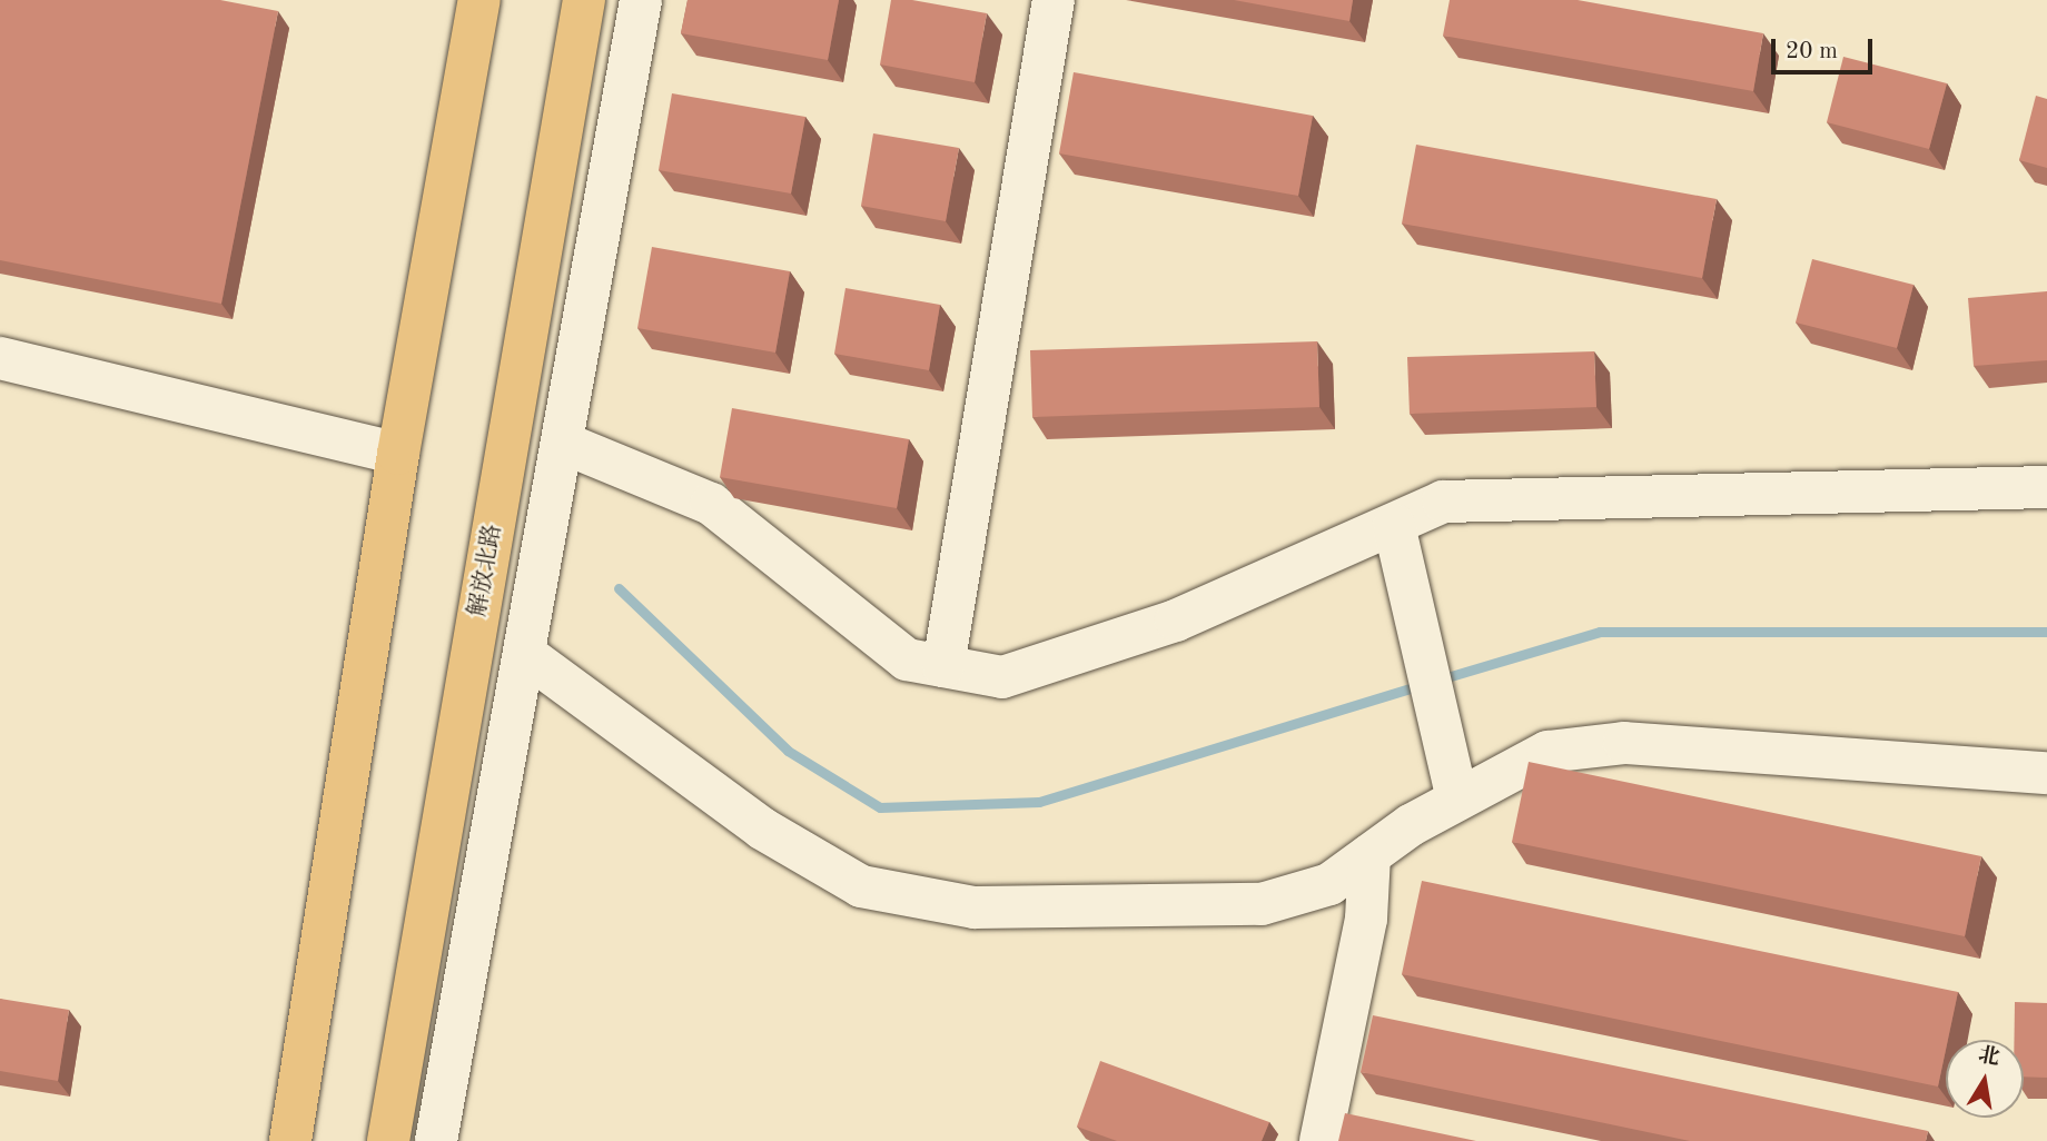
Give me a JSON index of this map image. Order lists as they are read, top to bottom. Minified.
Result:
{"streets":{"main road":["解放北路"]},"scale_bar":"20 m","north":"top"}
